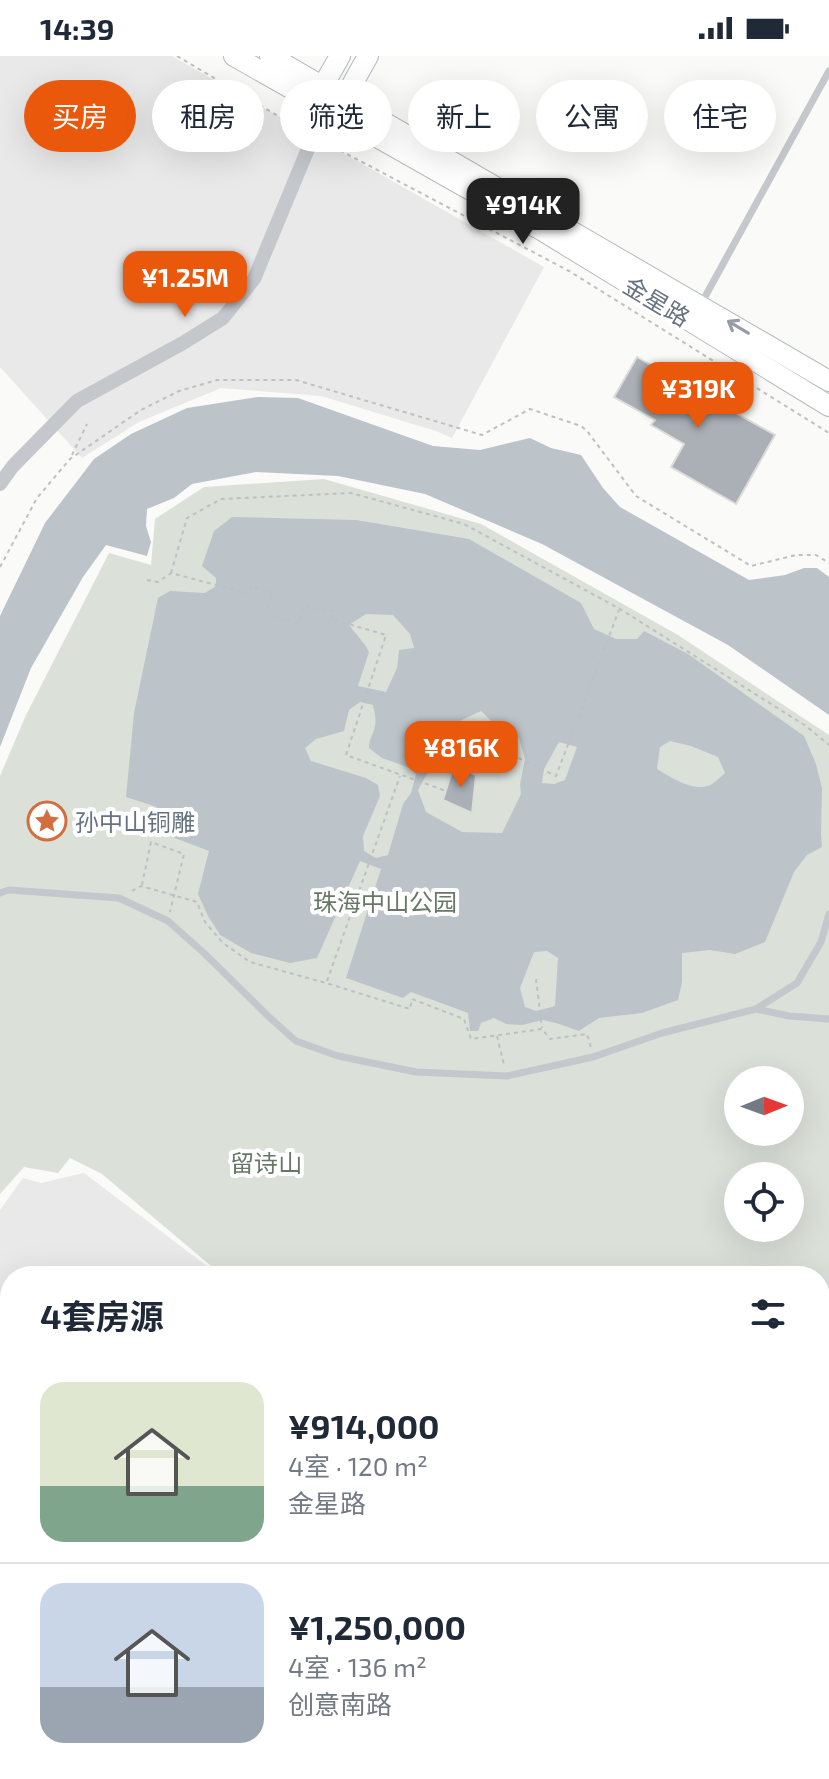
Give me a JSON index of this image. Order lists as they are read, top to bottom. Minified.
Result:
{"streets":{"street":["金星路"]},"parks":["珠海中山公园","留诗山"],"places":{"place":["孙中山铜雕"]},"north":"right","page":{"status":"14:39","chip":["买房","租房","筛选","新上","公寓","住宅"],"price":["¥914K","¥1.25M","¥319K","¥816K"],"heading":"4套房源","list":[{"name":"¥914,000","note":"4室 · 120 m² · 金星路"},{"name":"¥1,250,000","note":"4室 · 136 m² · 创意南路"}]}}
